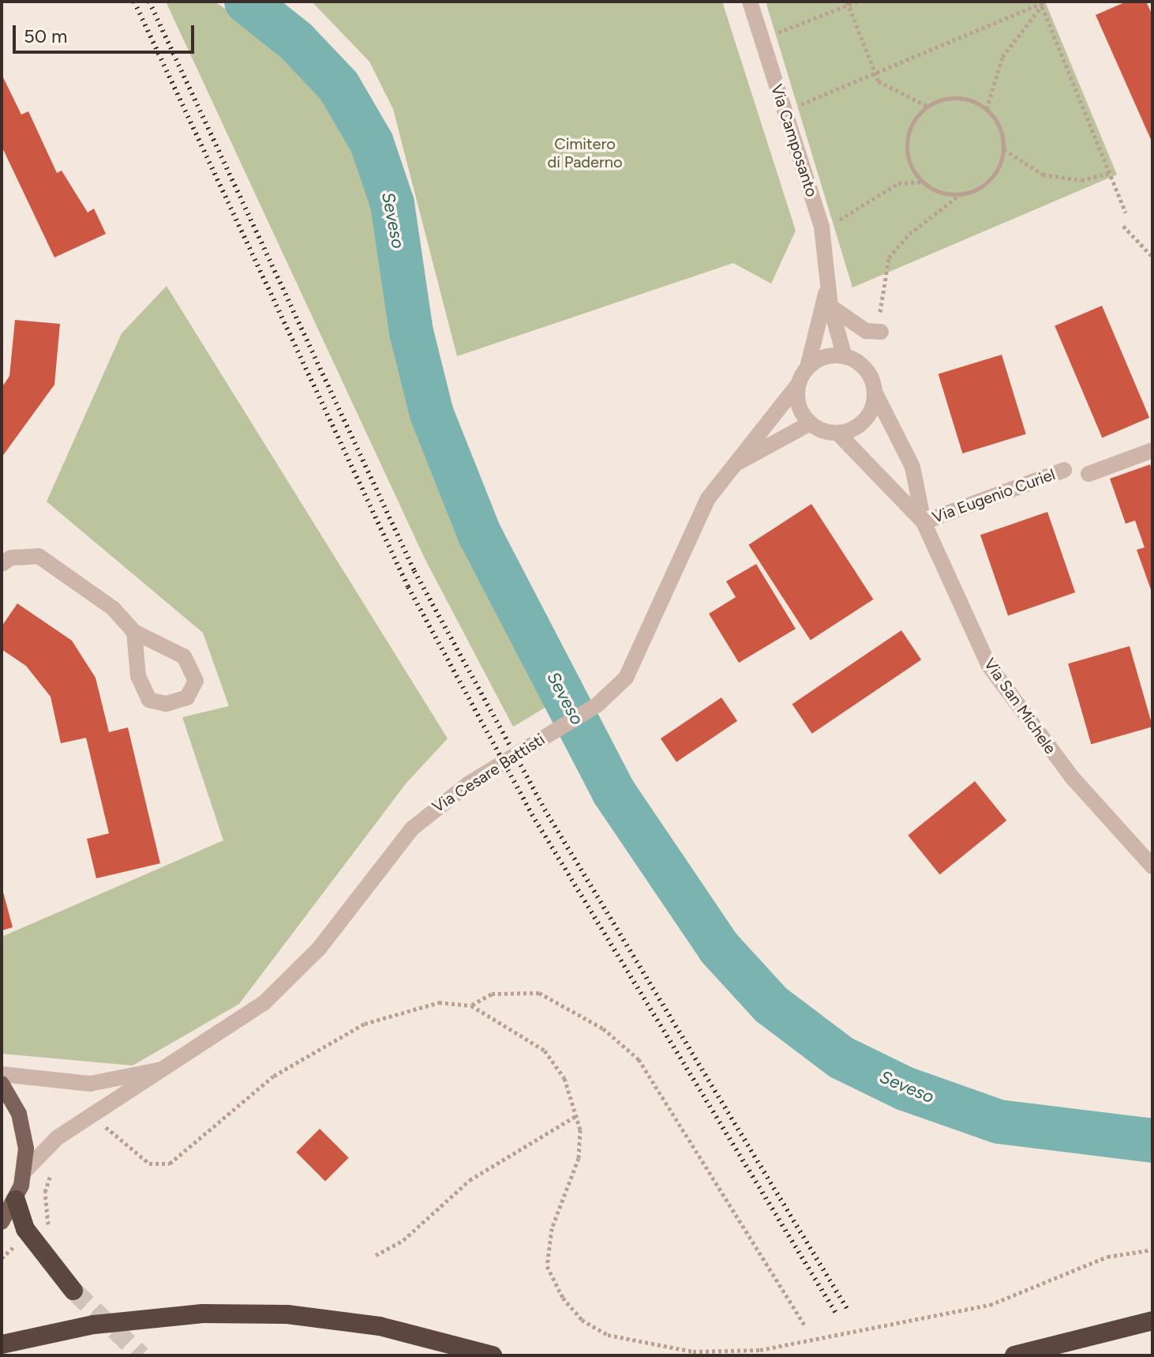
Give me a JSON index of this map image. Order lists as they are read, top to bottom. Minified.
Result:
{"streets":{"street":["Via Camposanto","Via Eugenio Curiel","Via San Michele","Via Cesare Battisti"]},"crossings":[["Via Camposanto","Via San Michele"],["Via Camposanto","Via Cesare Battisti"],["Via Eugenio Curiel","Via San Michele"],["Via San Michele","Via Cesare Battisti"]],"water":["Seveso"],"parks":["Cimitero di Paderno"],"scale_bar":"50 m"}
